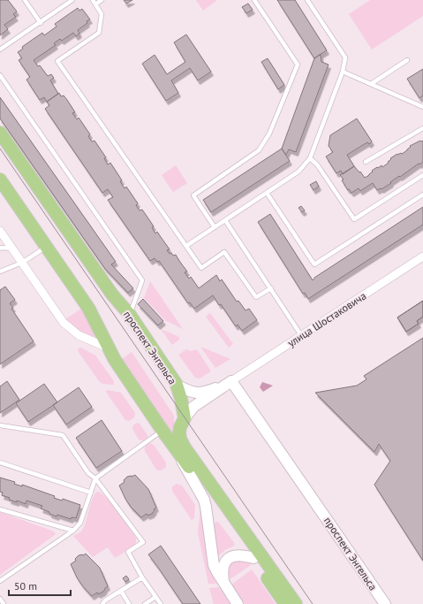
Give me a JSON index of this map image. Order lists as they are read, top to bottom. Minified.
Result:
{"streets":{"main road":["улица Шостаковича","проспект Энгельса"]},"crossings":[["улица Шостаковича","проспект Энгельса"]],"scale_bar":"50 m"}
